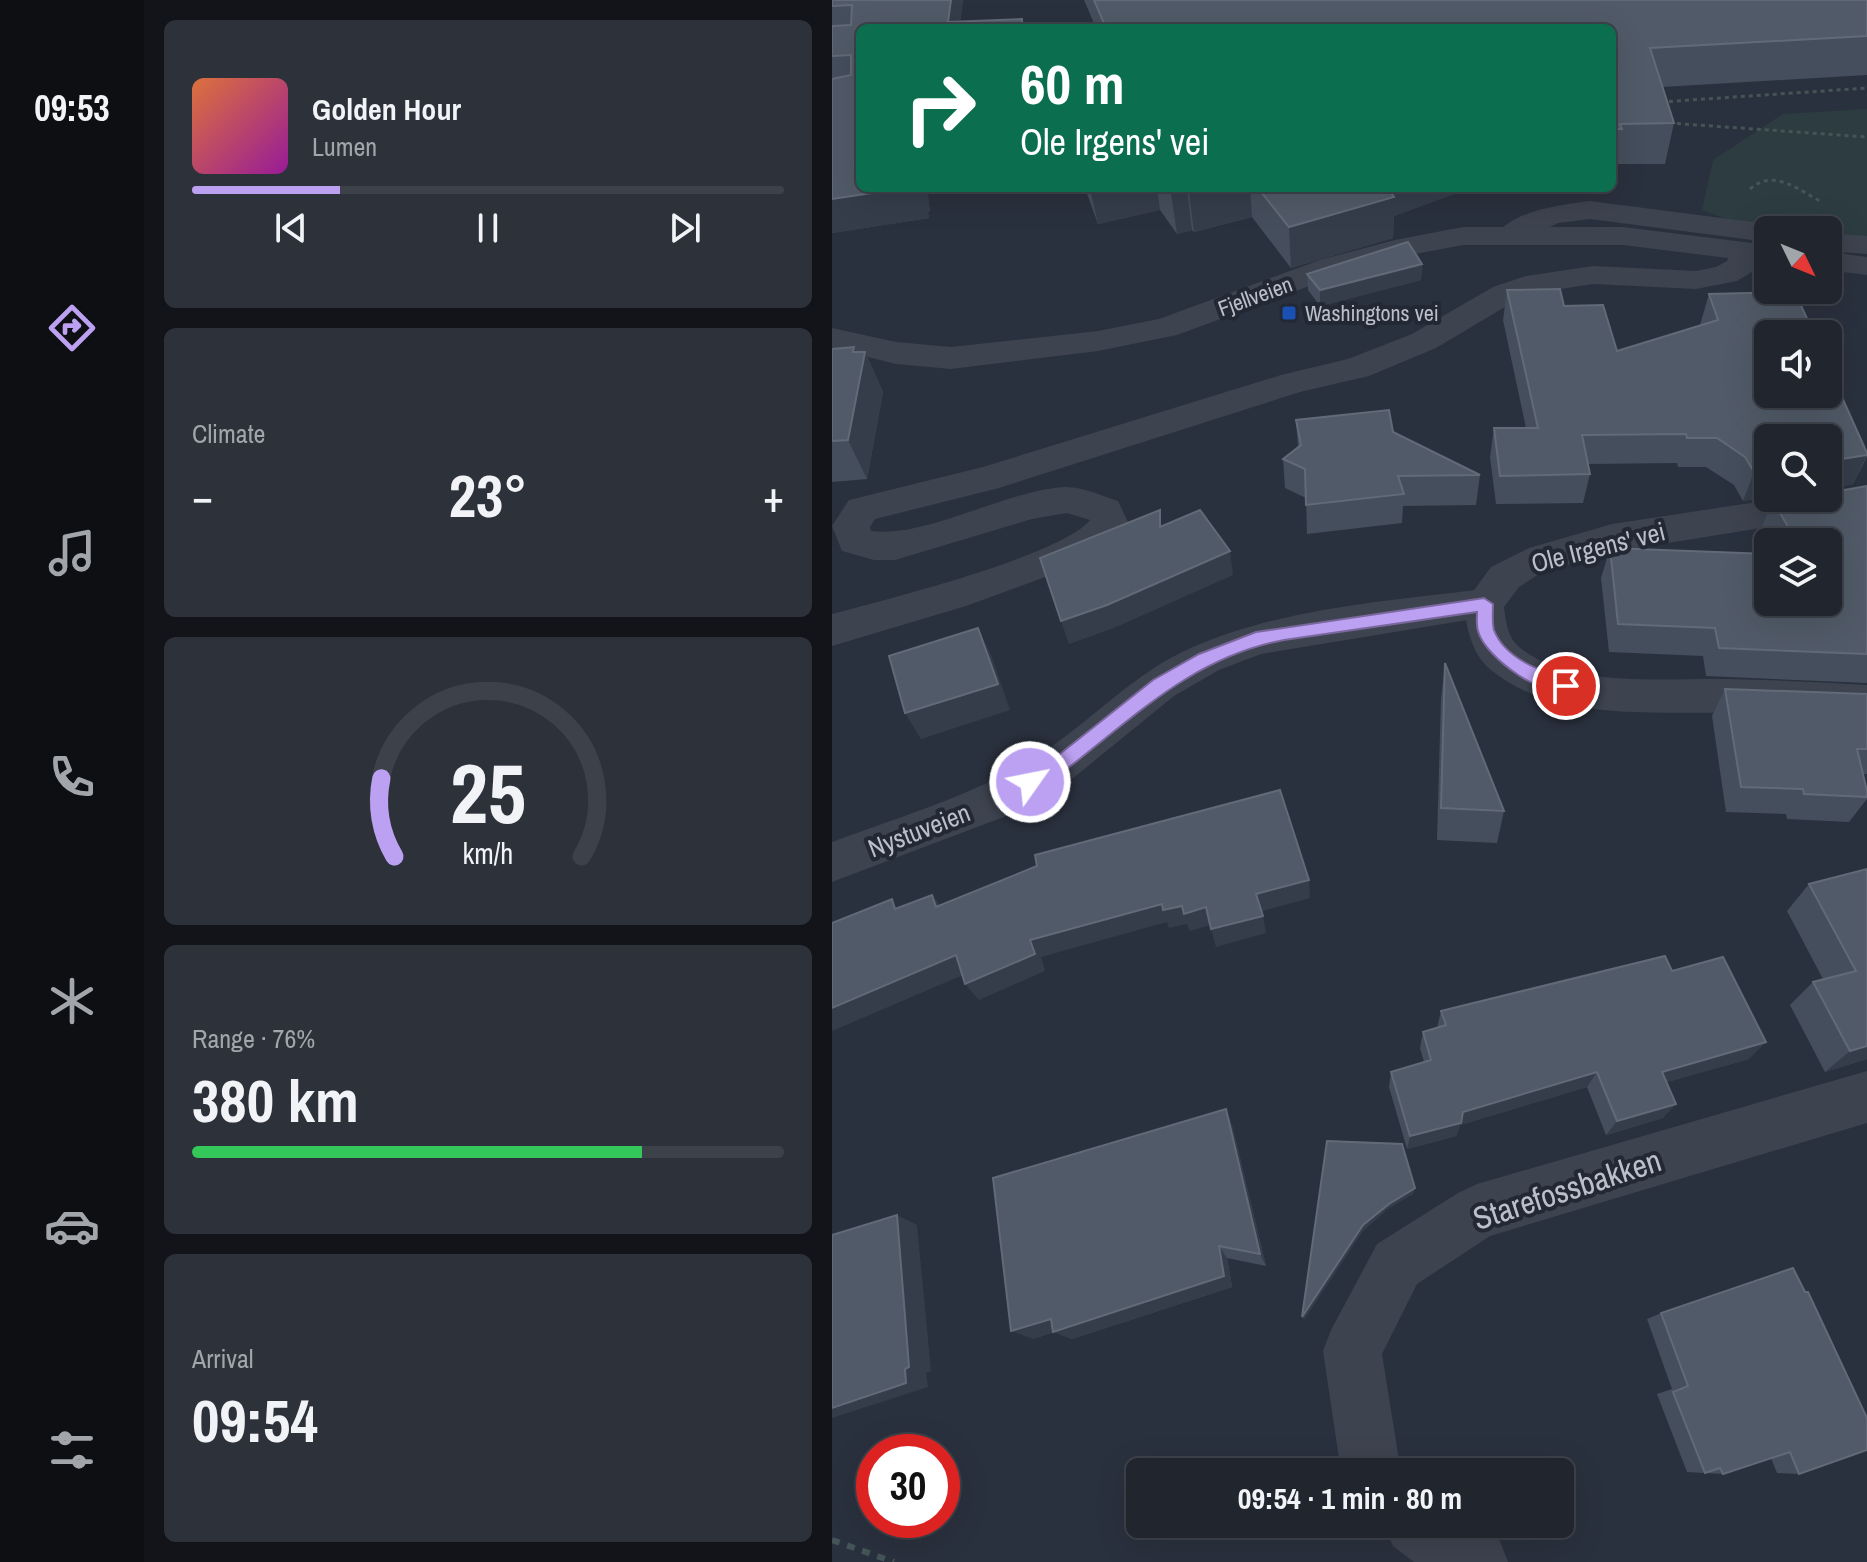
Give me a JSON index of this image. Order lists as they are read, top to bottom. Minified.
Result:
{"streets":{"street":["Fjellveien","Ole Irgens' vei","Nystuveien","Starefossbakken"]},"crossings":[["Ole Irgens' vei","Nystuveien"]],"places":{"transit":["Washingtons vei"]},"north":"bottom right","page":{"tabs":"09:53","turn":["60 m","Ole Irgens' vei"],"song":["Golden Hour","Lumen"],"tile":["Climate",["Range · 76%","380 km"],["Arrival","09:54"]],"heat":["−","23°","+"],"limit":"30","trip":"09:54 · 1 min · 80 m","gauge":["25","km/h"]}}
